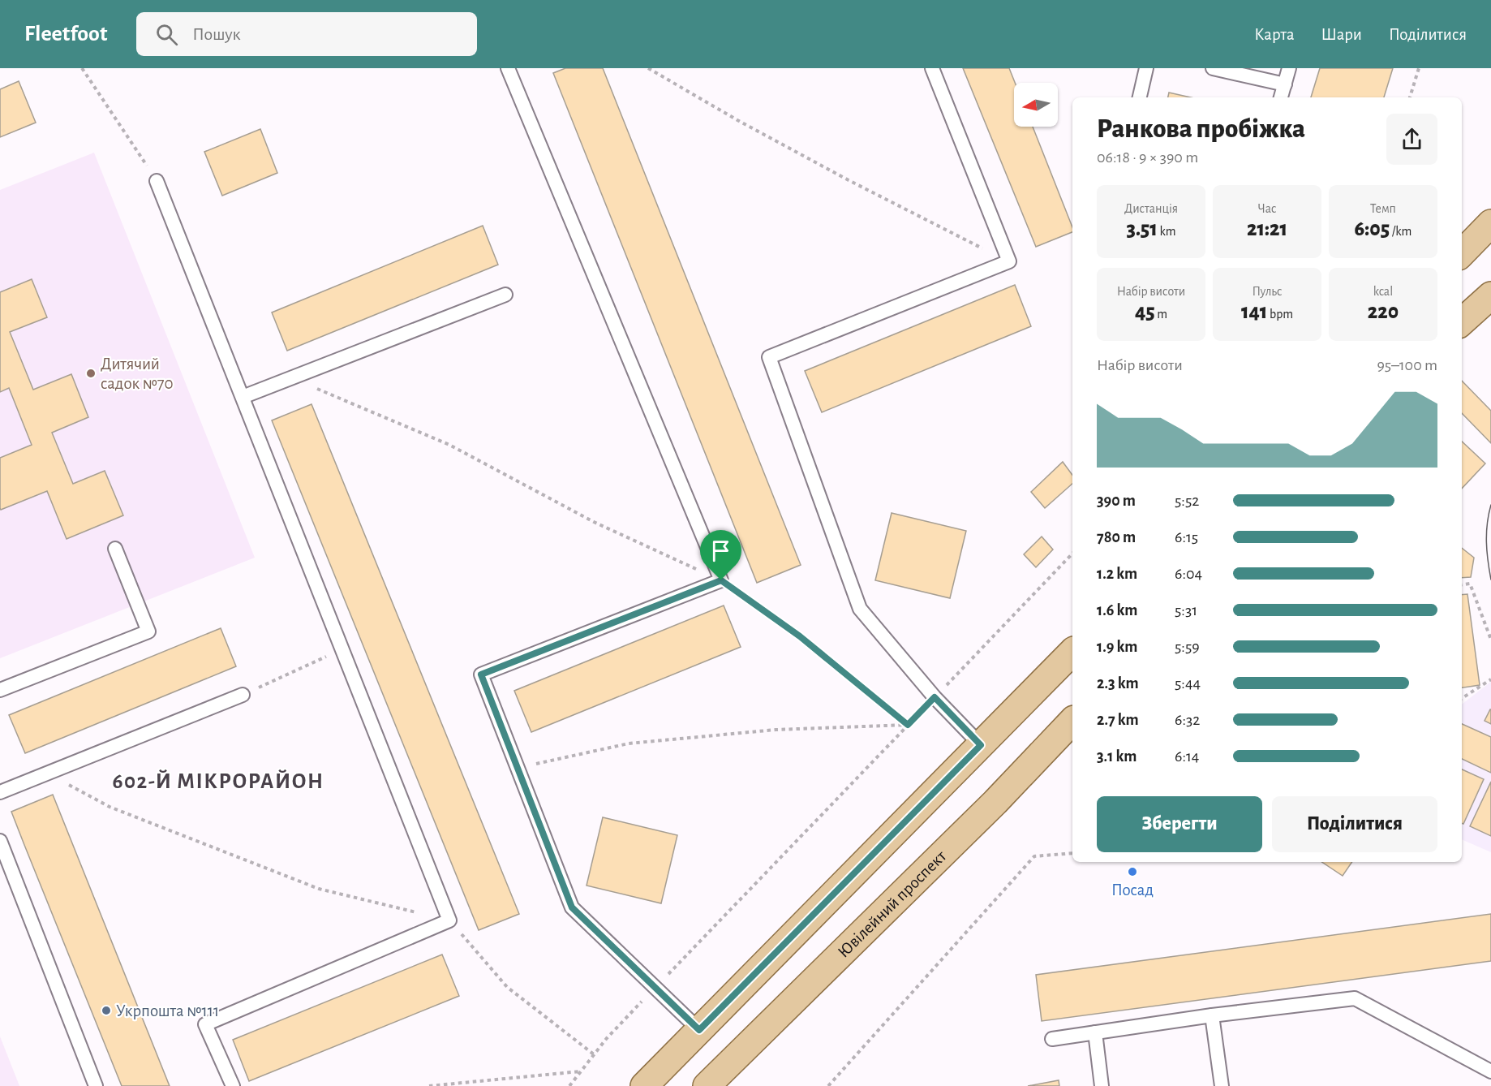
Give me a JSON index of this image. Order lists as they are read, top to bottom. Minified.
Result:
{"streets":{"main road":["Ювілейний проспект"]},"districts":["602-Й МІКРОРАЙОН"],"places":["Дитячий садок №70","Посад","Укрпошта №111"],"north":"left","page":{"header":"Fleetfoot","search":"Пошук","nav":["Карта","Шари","Поділитися"],"heading":["Ранкова пробіжка","06:18 · 9 × 390 m"],"stats":[["Дистанція","3.51 km"],["Час","21:21"],["Темп","6:05 /km"],["Набір висоти","45 m"],["Пульс","141 bpm"],["kcal","220"]],"chart":["Набір висоти","95–100 m"],"list":[{"name":"390 m","note":"5:52"},{"name":"780 m","note":"6:15"},{"name":"1.2 km","note":"6:04"},{"name":"1.6 km","note":"5:31"},{"name":"1.9 km","note":"5:59"},{"name":"2.3 km","note":"5:44"},{"name":"2.7 km","note":"6:32"},{"name":"3.1 km","note":"6:14"}],"buttons":["Зберегти","Поділитися"]}}
